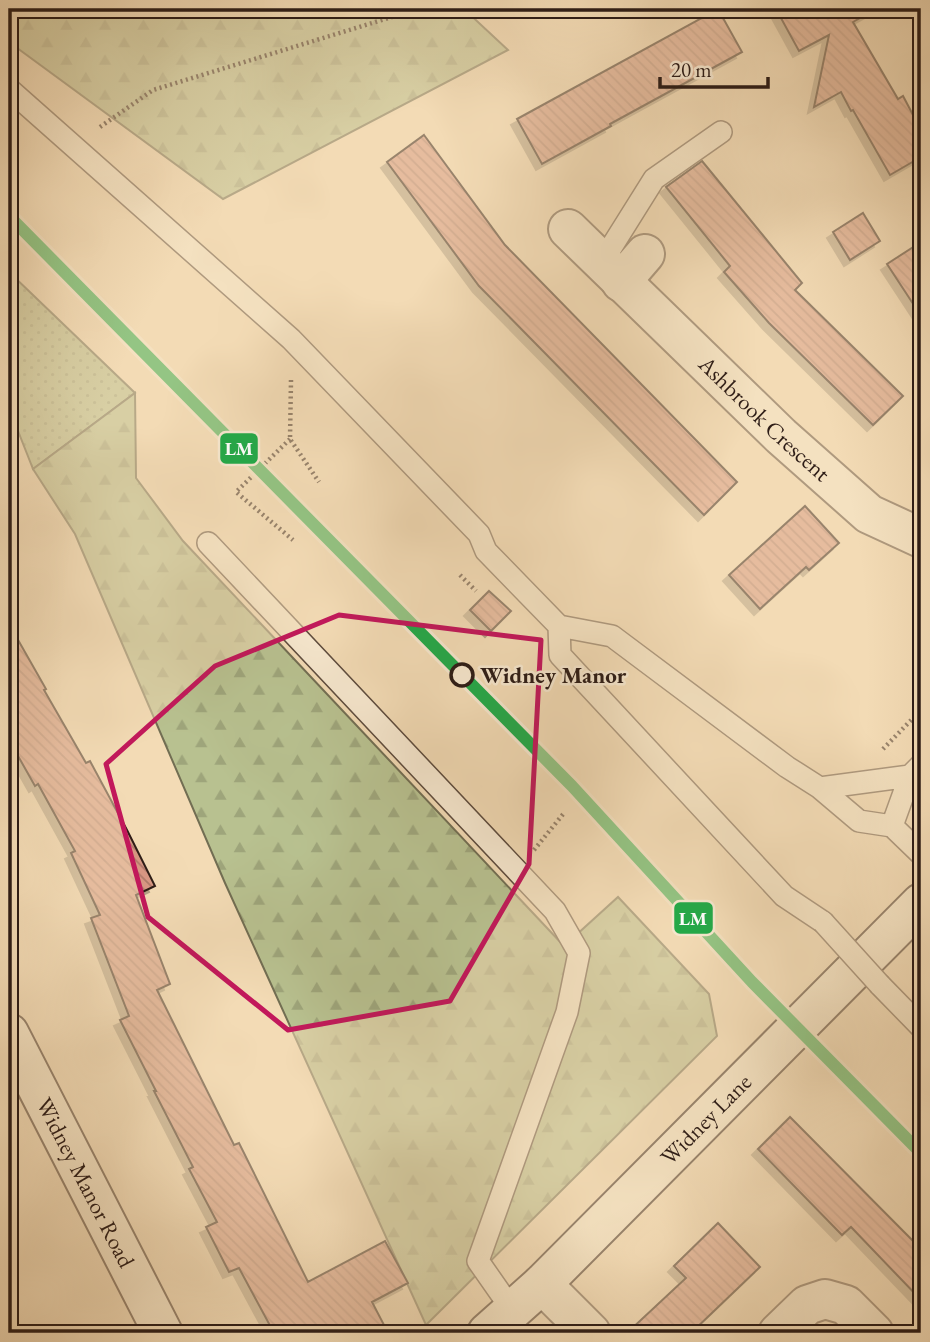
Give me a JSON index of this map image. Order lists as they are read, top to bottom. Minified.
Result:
{"streets":{"street":["Ashbrook Crescent","Widney Lane","Widney Manor Road"]},"places":["Widney Manor"],"lines":["transit line LM"],"scale_bar":"20 m"}
